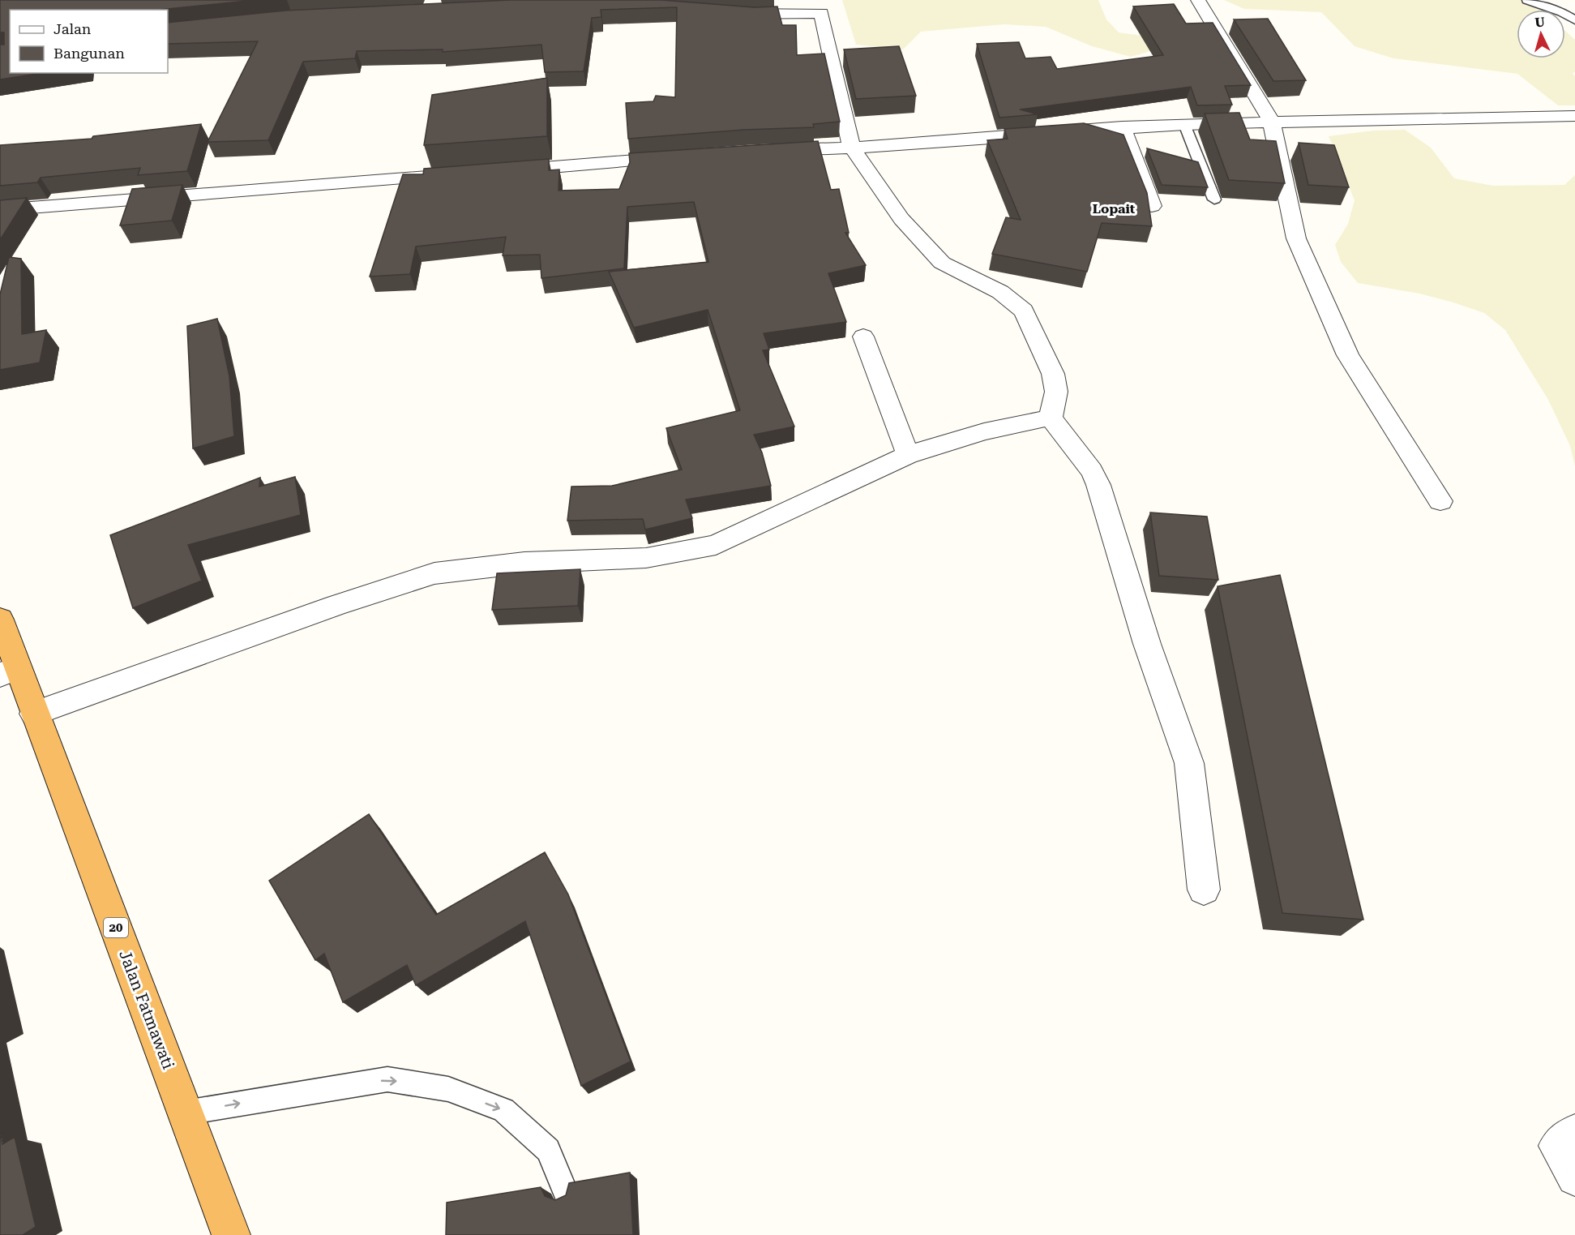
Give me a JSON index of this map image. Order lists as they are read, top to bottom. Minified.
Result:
{"streets":{"highway":["20","Jalan Fatmawati"]},"districts":["Lopait"],"legend":["Jalan","Bangunan"],"north":"top"}
